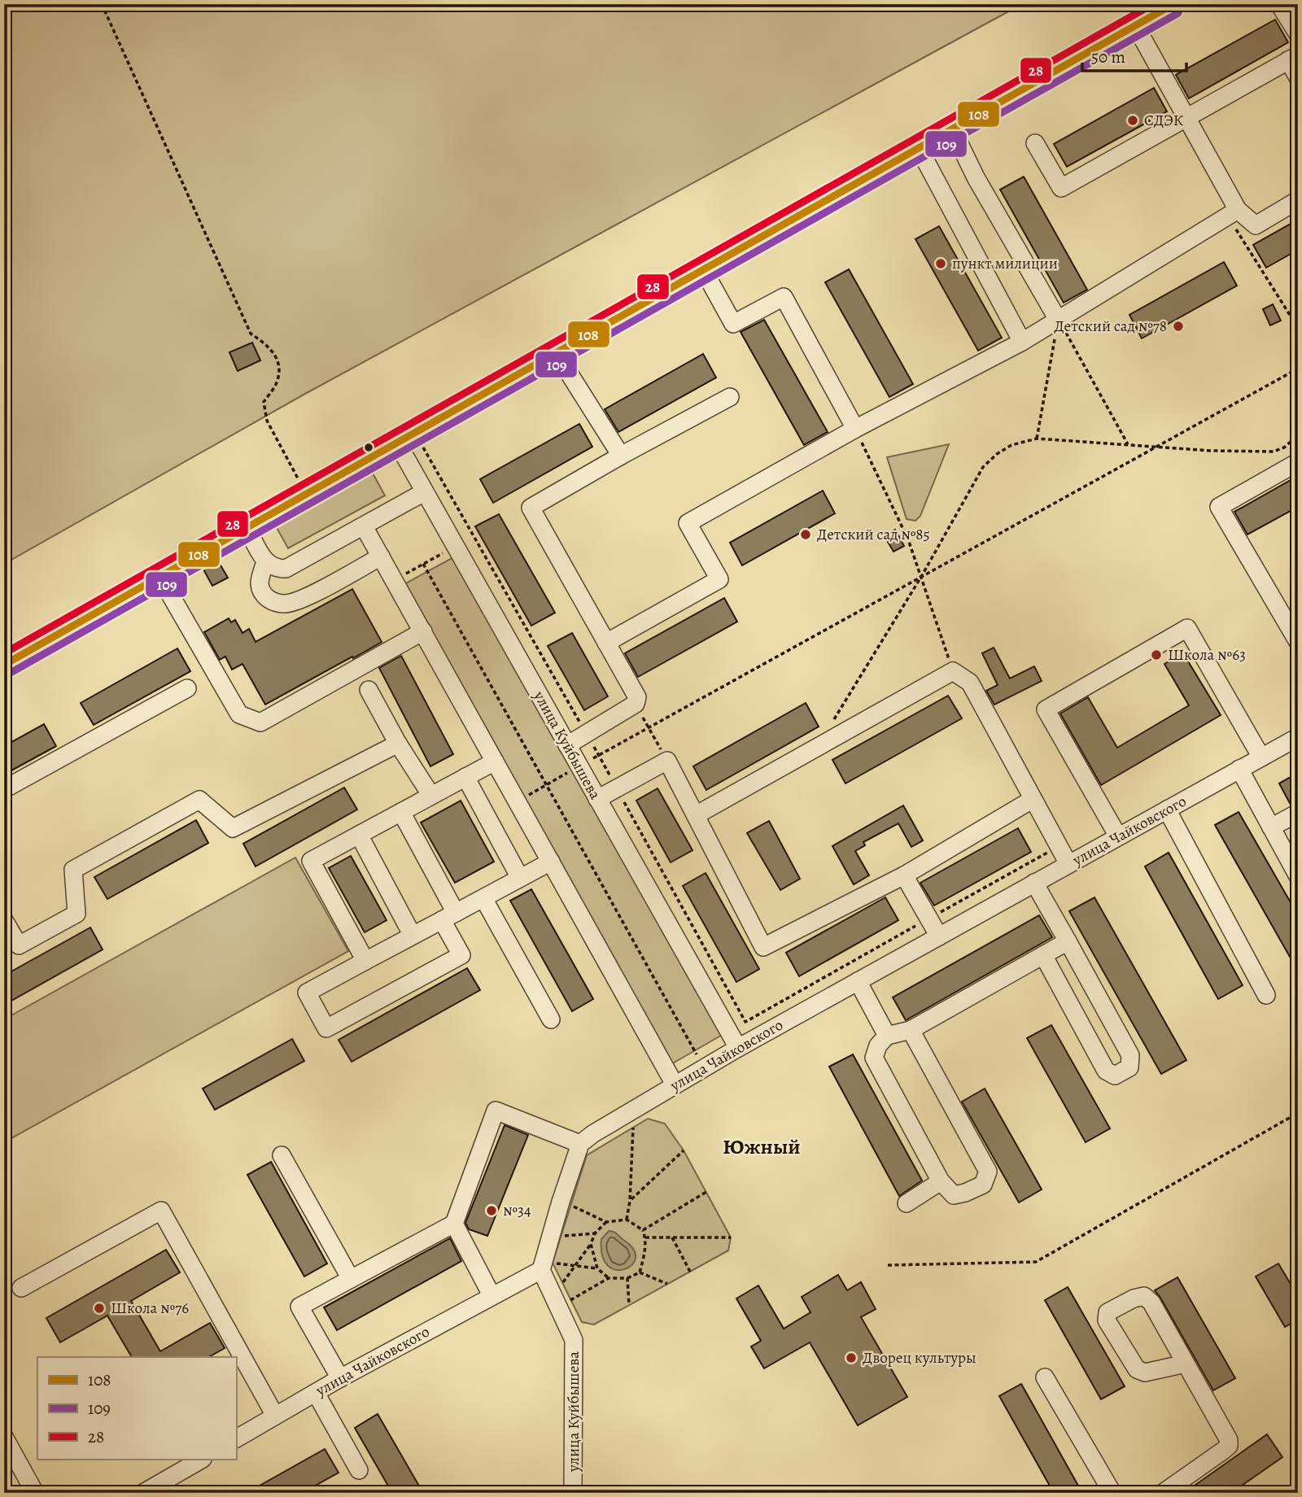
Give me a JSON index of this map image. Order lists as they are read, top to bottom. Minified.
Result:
{"streets":{"street":["улица Куйбышева","улица Чайковского"]},"crossings":[["улица Куйбышева","улица Чайковского"]],"districts":["Южный"],"places":["СДЭК","пункт милиции","Детский сад №78","Детский сад №85","Школа №63","№34","Школа №76","Дворец культуры"],"lines":["transit line 108","transit line 28","transit line 109"],"legend":["108","109","28"],"scale_bar":"50 m"}
